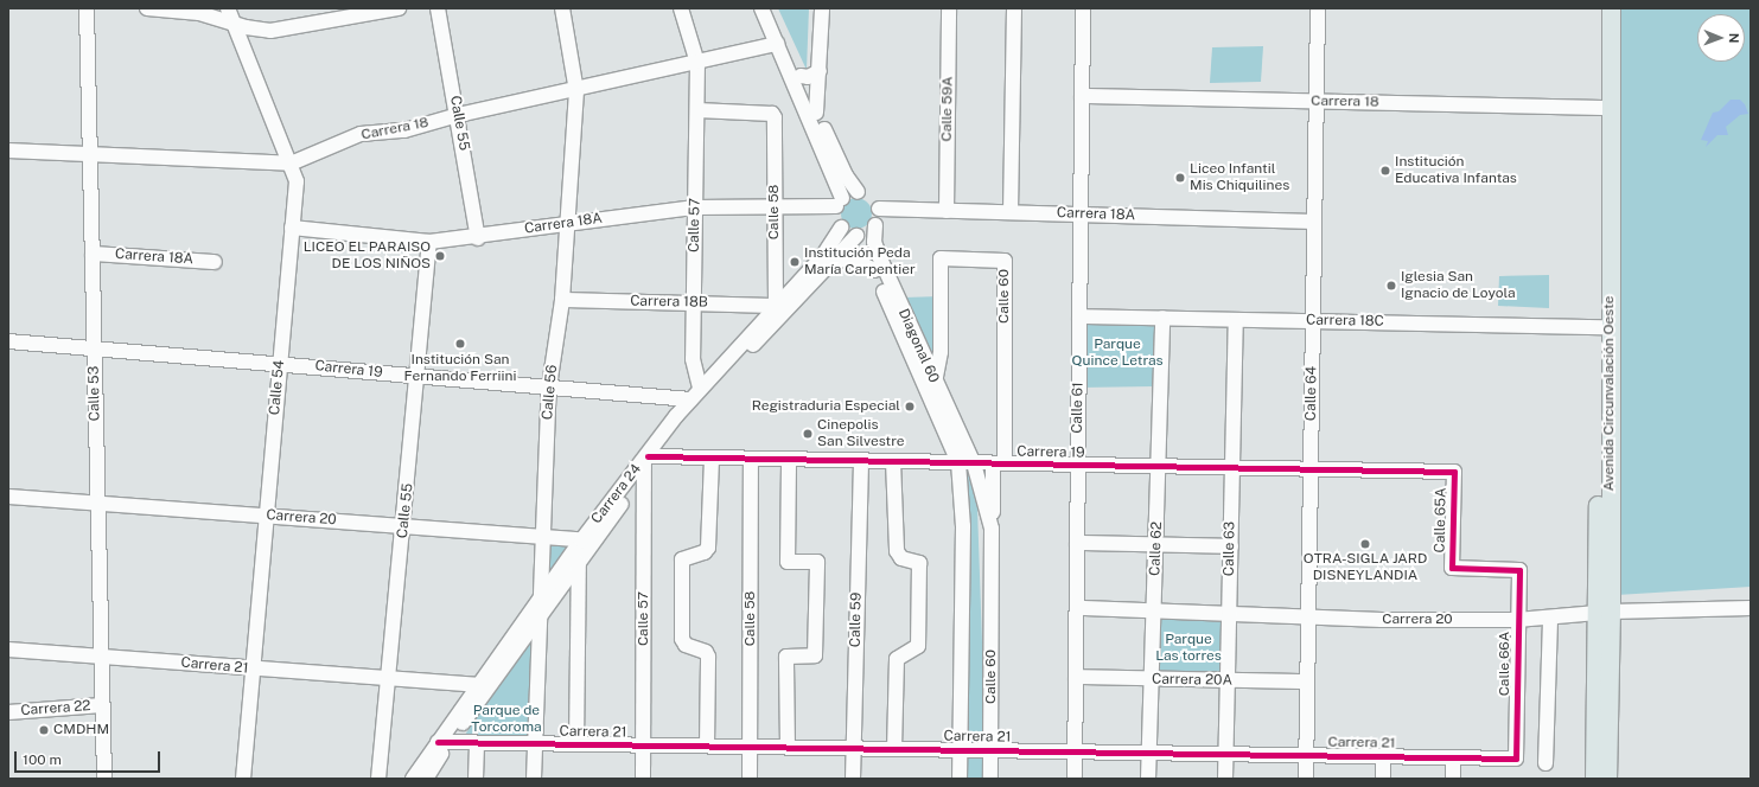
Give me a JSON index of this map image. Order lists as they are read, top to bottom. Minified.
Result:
{"streets":{"main road":["Avenida Circunvalación Oeste"],"street":["Carrera 18","Calle 59A","Calle 55","Calle 58","Carrera 18A","Calle 57","Calle 60","Carrera 18B","Carrera 18C","Diagonal 60","Carrera 19","Calle 54","Calle 56","Calle 53","Calle 64","Calle 61","Carrera 24","Carrera 20","Calle 65A","Calle 62","Calle 63","Calle 59","Calle 66A","Carrera 21","Carrera 20A","Carrera 22"]},"crossings":[["Carrera 18","Calle 55"],["Carrera 18","Calle 57"],["Carrera 18","Calle 54"],["Carrera 18","Calle 56"],["Carrera 18","Calle 53"],["Carrera 18","Calle 64"],["Carrera 18","Avenida Circunvalación Oeste"],["Carrera 18","Calle 61"],["Calle 59A","Carrera 18A"],["Calle 55","Carrera 18A"],["Calle 55","Carrera 19"],["Calle 55","Carrera 20"],["Calle 55","Carrera 21"],["Calle 58","Carrera 18A"],["Calle 58","Calle 57"],["Calle 58","Carrera 18B"],["Calle 58","Carrera 19"],["Calle 58","Carrera 24"],["Calle 58","Carrera 21"],["Carrera 18A","Calle 57"],["Carrera 18A","Diagonal 60"],["Carrera 18A","Calle 54"],["Carrera 18A","Calle 56"],["Carrera 18A","Calle 53"],["Carrera 18A","Calle 64"],["Carrera 18A","Calle 61"],["Carrera 18A","Carrera 24"],["Calle 57","Carrera 18B"],["Calle 57","Carrera 19"],["Calle 57","Carrera 24"],["Calle 57","Carrera 21"],["Calle 60","Diagonal 60"],["Calle 60","Carrera 19"],["Calle 60","Carrera 21"],["Carrera 18B","Calle 56"],["Carrera 18B","Carrera 24"],["Carrera 18C","Calle 64"],["Carrera 18C","Avenida Circunvalación Oeste"],["Carrera 18C","Calle 61"],["Carrera 18C","Calle 62"],["Carrera 18C","Calle 63"],["Diagonal 60","Carrera 19"],["Diagonal 60","Carrera 24"],["Carrera 19","Calle 54"],["Carrera 19","Calle 56"],["Carrera 19","Calle 53"],["Carrera 19","Calle 64"],["Carrera 19","Calle 61"],["Carrera 19","Carrera 24"],["Carrera 19","Calle 65A"],["Carrera 19","Calle 62"],["Carrera 19","Calle 63"],["Carrera 19","Calle 59"],["Calle 54","Carrera 20"],["Calle 54","Carrera 21"],["Calle 56","Carrera 24"],["Calle 56","Carrera 20"],["Calle 56","Carrera 21"],["Calle 53","Carrera 20"],["Calle 53","Carrera 21"],["Calle 53","Carrera 22"],["Calle 64","Carrera 20"],["Calle 64","Carrera 21"],["Calle 64","Carrera 20A"],["Avenida Circunvalación Oeste","Carrera 20"],["Calle 61","Carrera 21"],["Calle 61","Carrera 20A"],["Carrera 24","Carrera 20"],["Carrera 24","Carrera 21"],["Carrera 20","Calle 62"],["Carrera 20","Calle 63"],["Carrera 20","Calle 66A"],["Calle 65A","Calle 66A"],["Calle 62","Carrera 21"],["Calle 62","Carrera 20A"],["Calle 63","Carrera 21"],["Calle 63","Carrera 20A"],["Calle 59","Carrera 21"],["Calle 66A","Carrera 21"]],"parks":["Parque Quince Letras","Parque Las torres","Parque de Torcoroma"],"places":["Institución Educativa Infantas","Liceo Infantil Mis Chiquilines","LICEO EL PARAISO DE LOS NIÑOS","Institución Peda María Carpentier","Iglesia San Ignacio de Loyola","Institución San Fernando Ferriini","Registraduria Especial","Cinepolis San Silvestre","OTRA-SIGLA JARD DISNEYLANDIA","CMDHM"],"scale_bar":"100 m","north":"right"}
